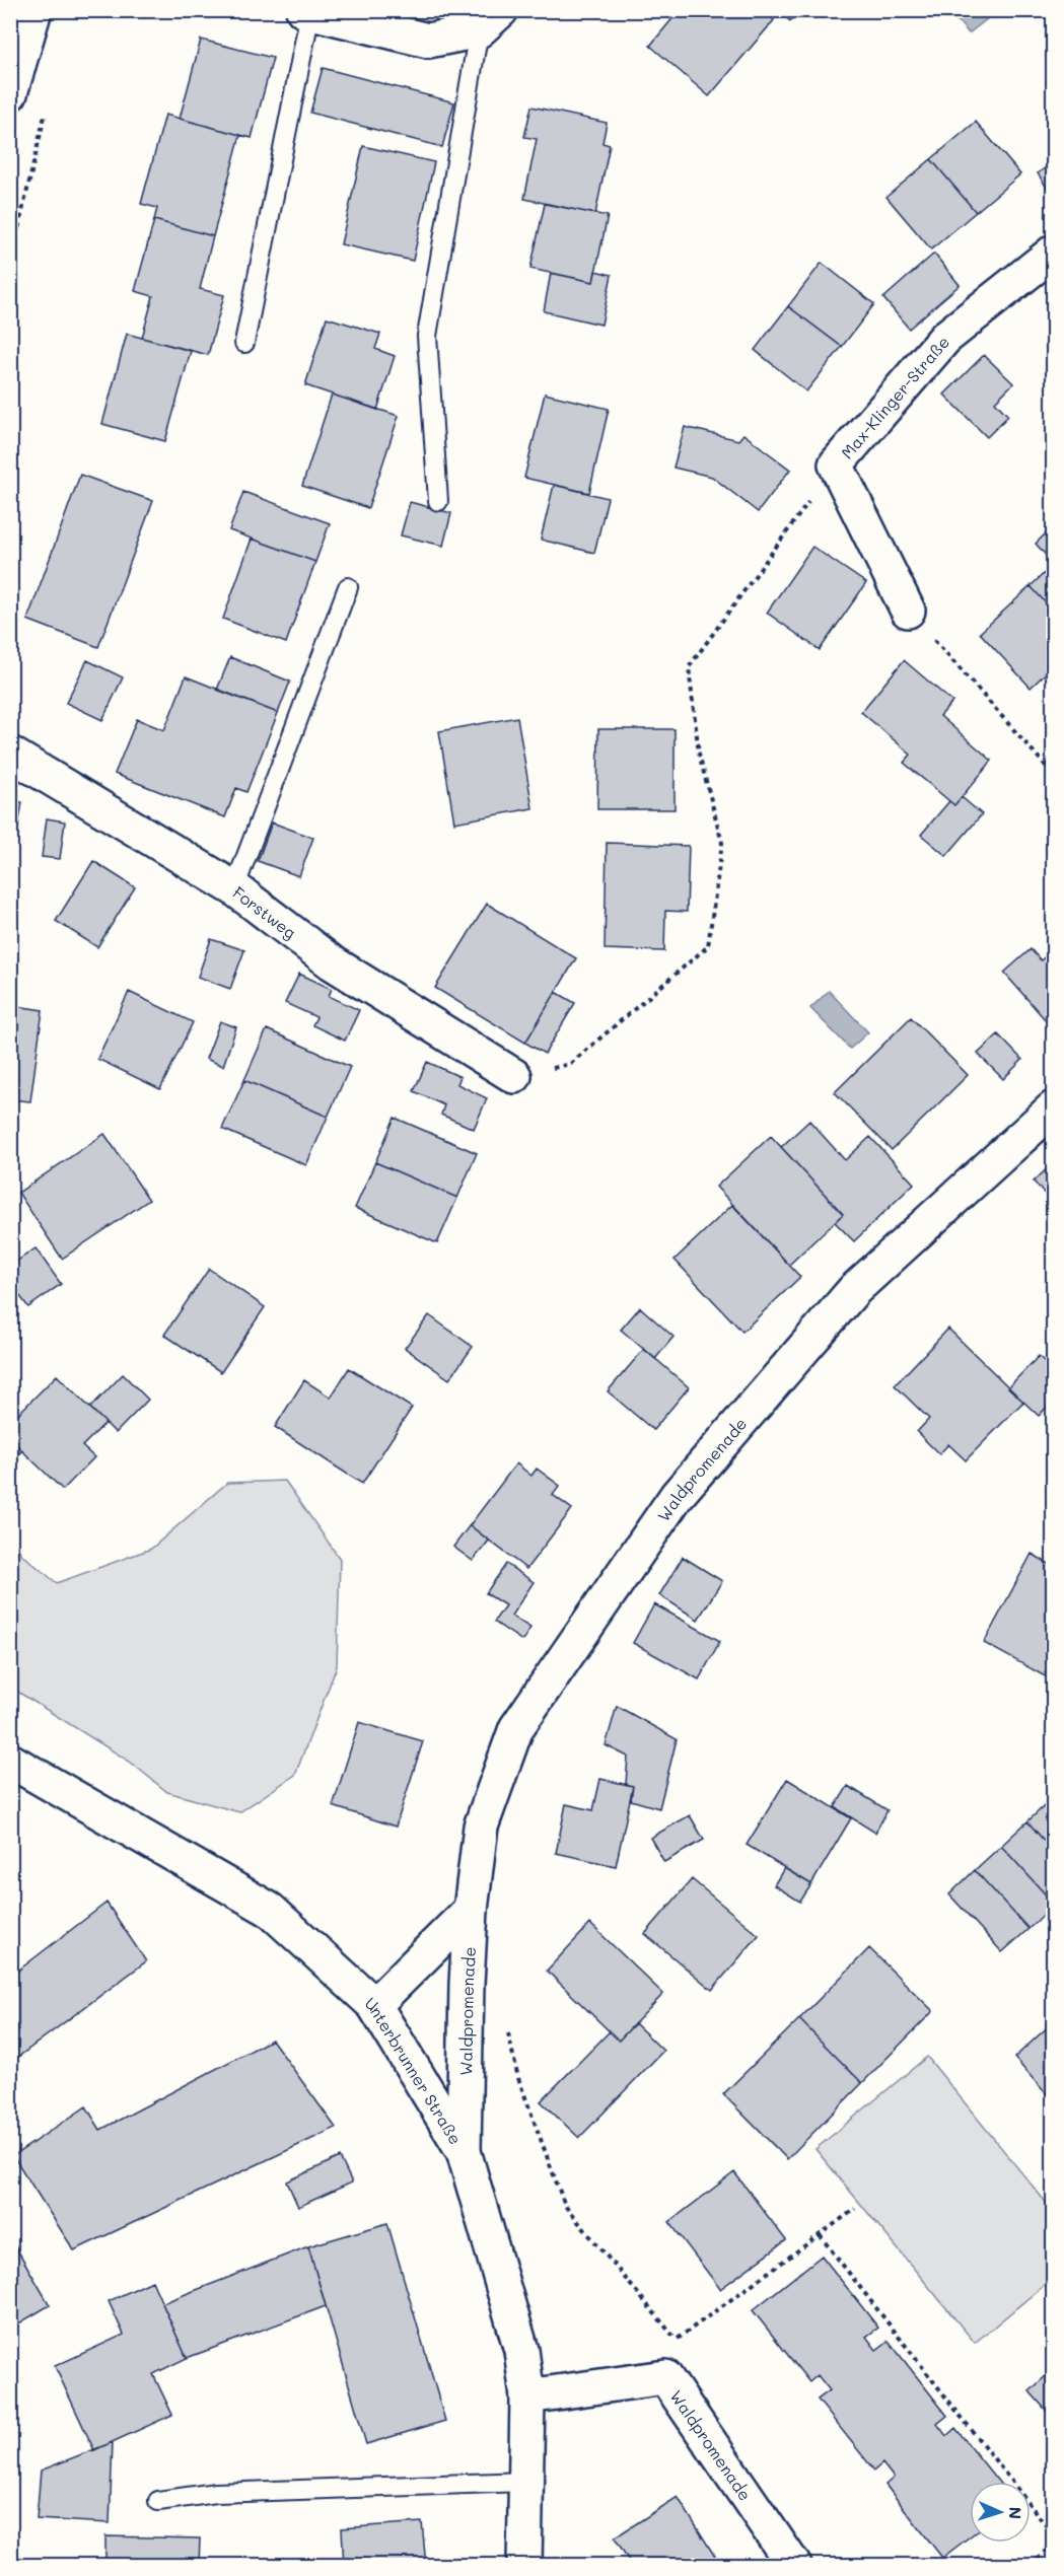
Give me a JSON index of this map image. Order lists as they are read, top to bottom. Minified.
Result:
{"streets":{"street":["Max-Klinger-Straße","Forstweg","Waldpromenade","Unterbrunner Straße"]},"crossings":[["Waldpromenade","Unterbrunner Straße"]],"north":"right"}
